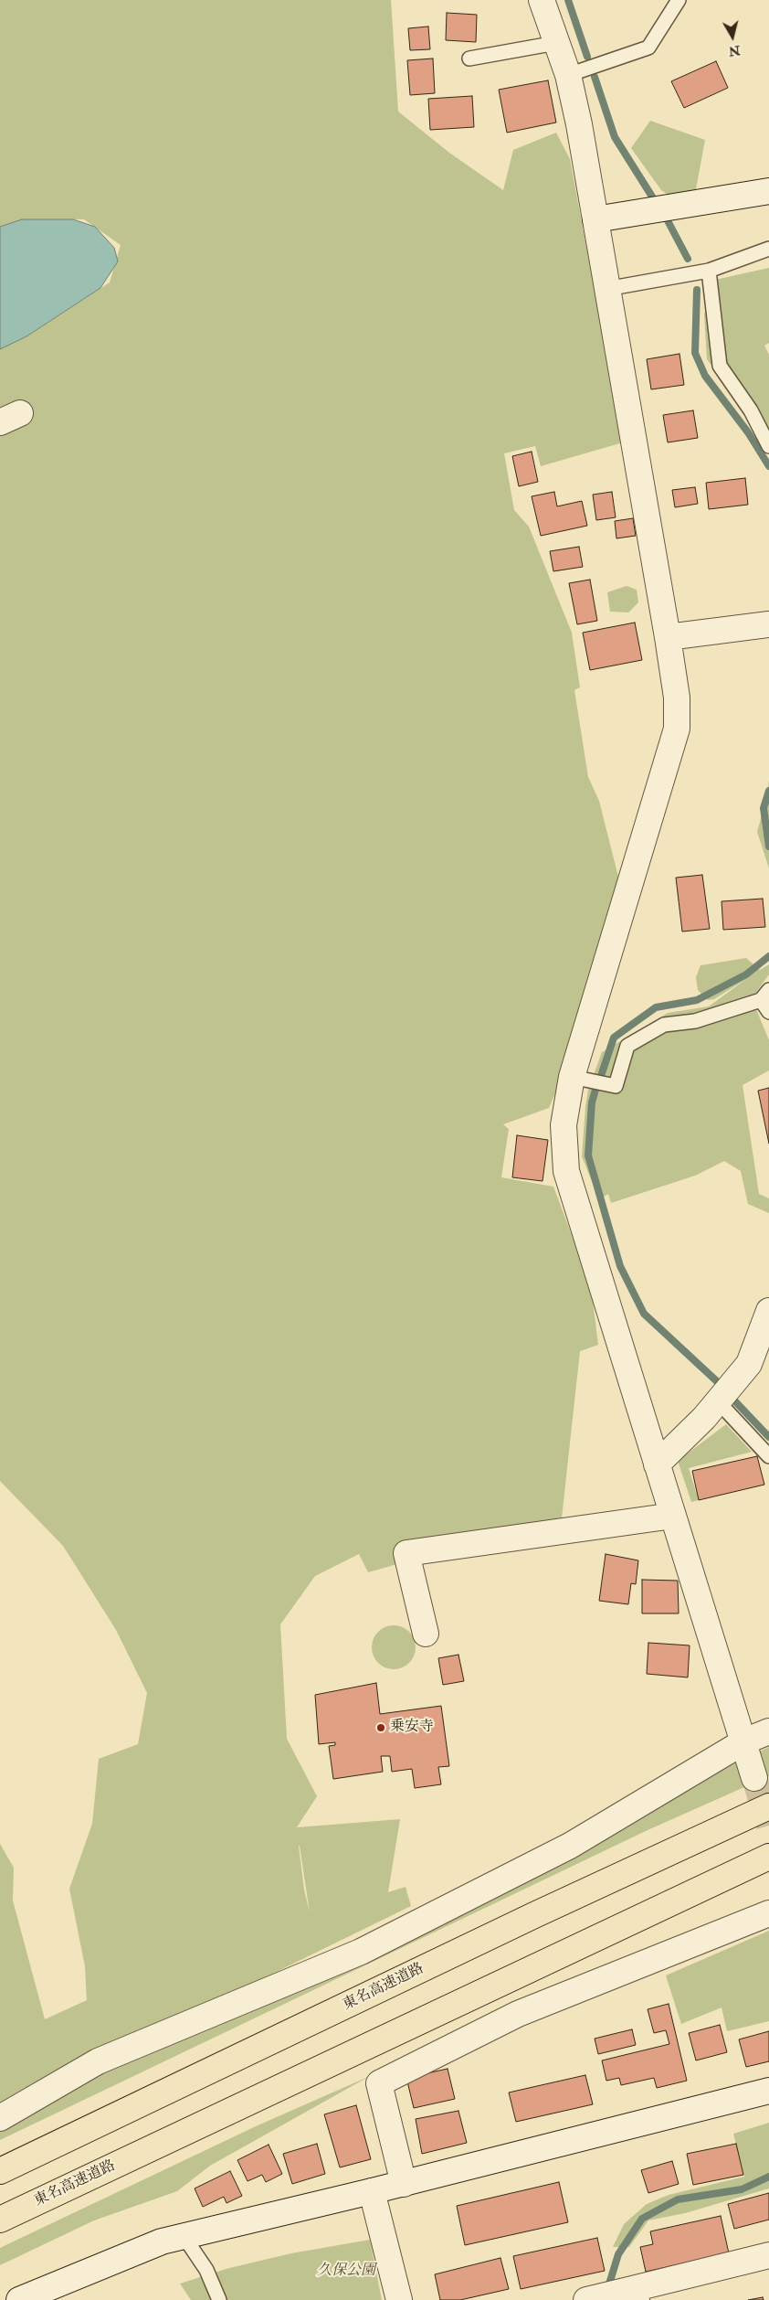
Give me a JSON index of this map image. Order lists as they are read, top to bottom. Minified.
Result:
{"streets":{"highway":["東名高速道路"]},"parks":["久保公園"],"places":["乗安寺"],"north":"bottom"}
